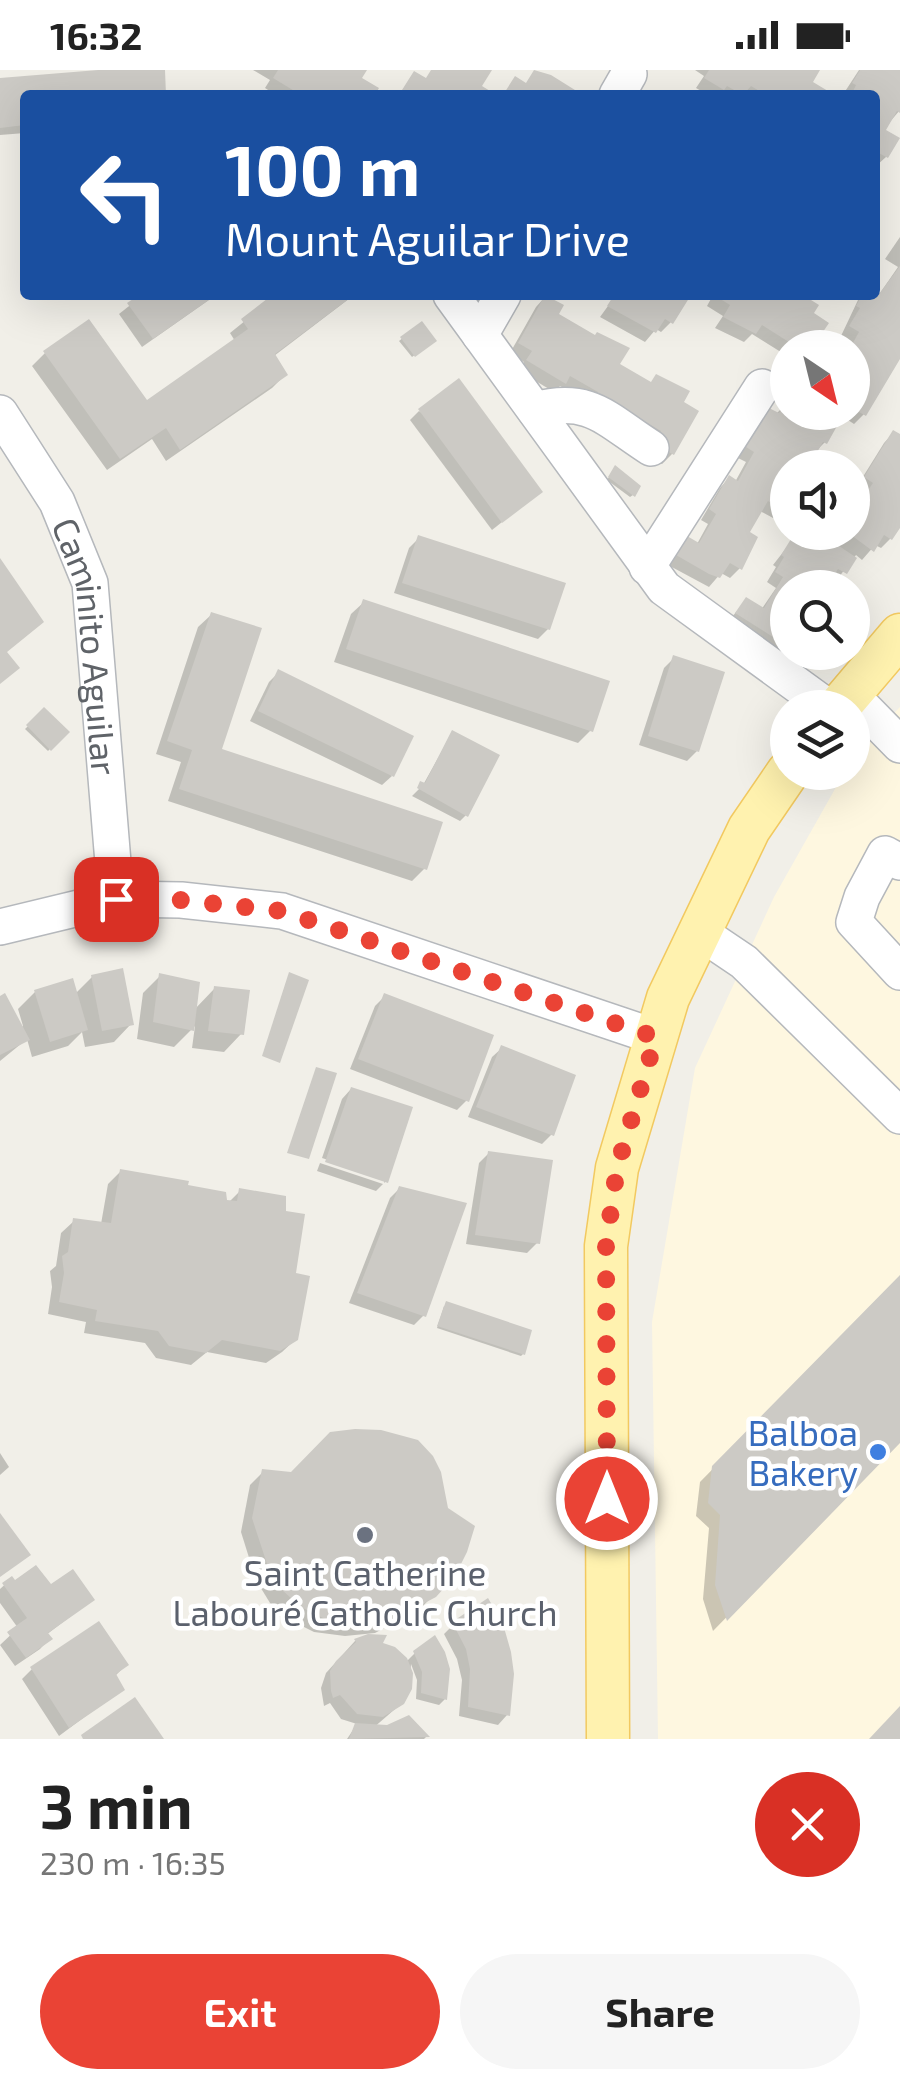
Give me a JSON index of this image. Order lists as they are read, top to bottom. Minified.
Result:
{"streets":{"street":["Caminito Aguilar"]},"places":["Balboa Bakery","Saint Catherine Labouré Catholic Church"],"north":"bottom right","page":{"status":"16:32","turn":["100 m","Mount Aguilar Drive"],"heading":["3 min","230 m · 16:35"],"buttons":["Exit","Share"]}}
